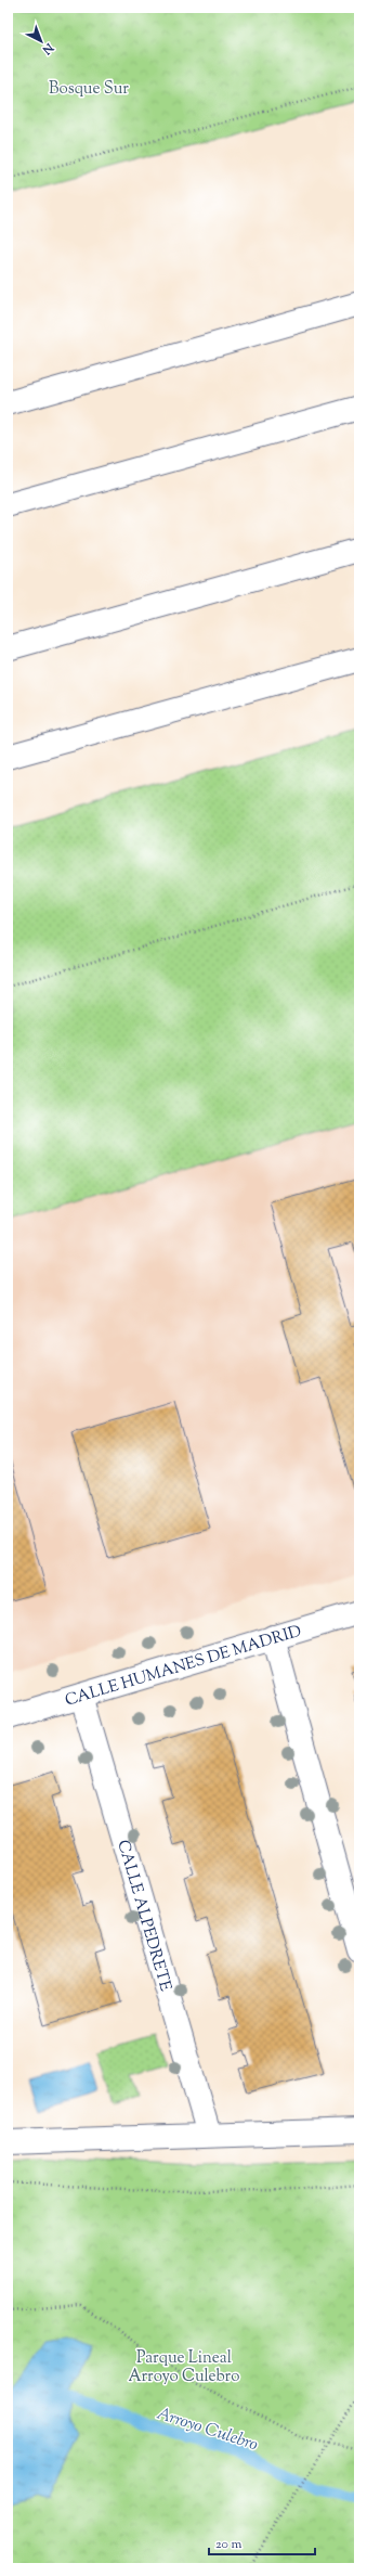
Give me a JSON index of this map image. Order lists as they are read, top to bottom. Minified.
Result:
{"streets":{"main road":["CALLE HUMANES DE MADRID","CALLE ALPEDRETE"]},"crossings":[["CALLE HUMANES DE MADRID","CALLE ALPEDRETE"]],"water":["Arroyo Culebro"],"parks":["Bosque Sur","Parque Lineal Arroyo Culebro"],"scale_bar":"20 m","north":"bottom right"}
